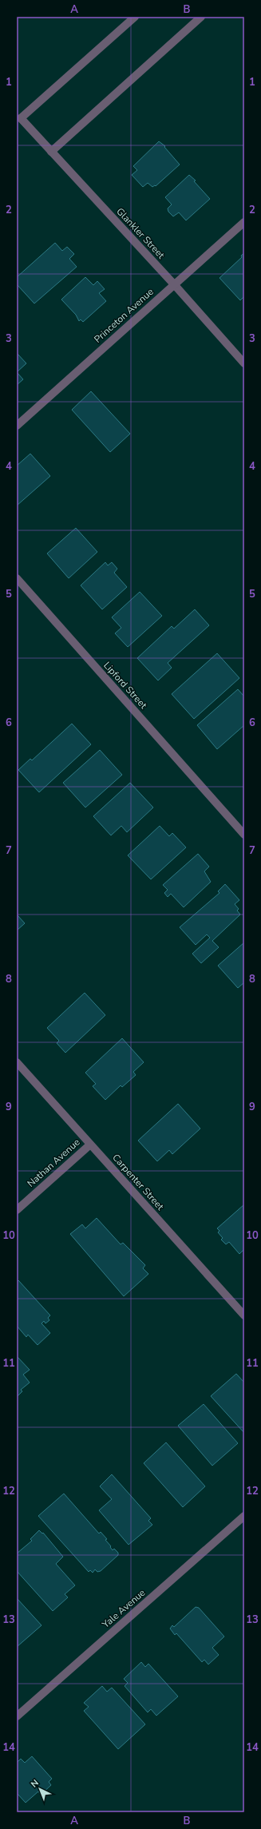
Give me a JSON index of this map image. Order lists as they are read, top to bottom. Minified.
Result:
{"streets":{"street":["Glankler Street","Princeton Avenue","Lipford Street","Nathan Avenue","Carpenter Street","Yale Avenue"]},"crossings":[["Glankler Street","Princeton Avenue"],["Nathan Avenue","Carpenter Street"]],"north":"top left","grid":{"columns":["A","B"],"rows":["1","2","3","4","5","6","7","8","9","10","11","12","13","14"]}}
